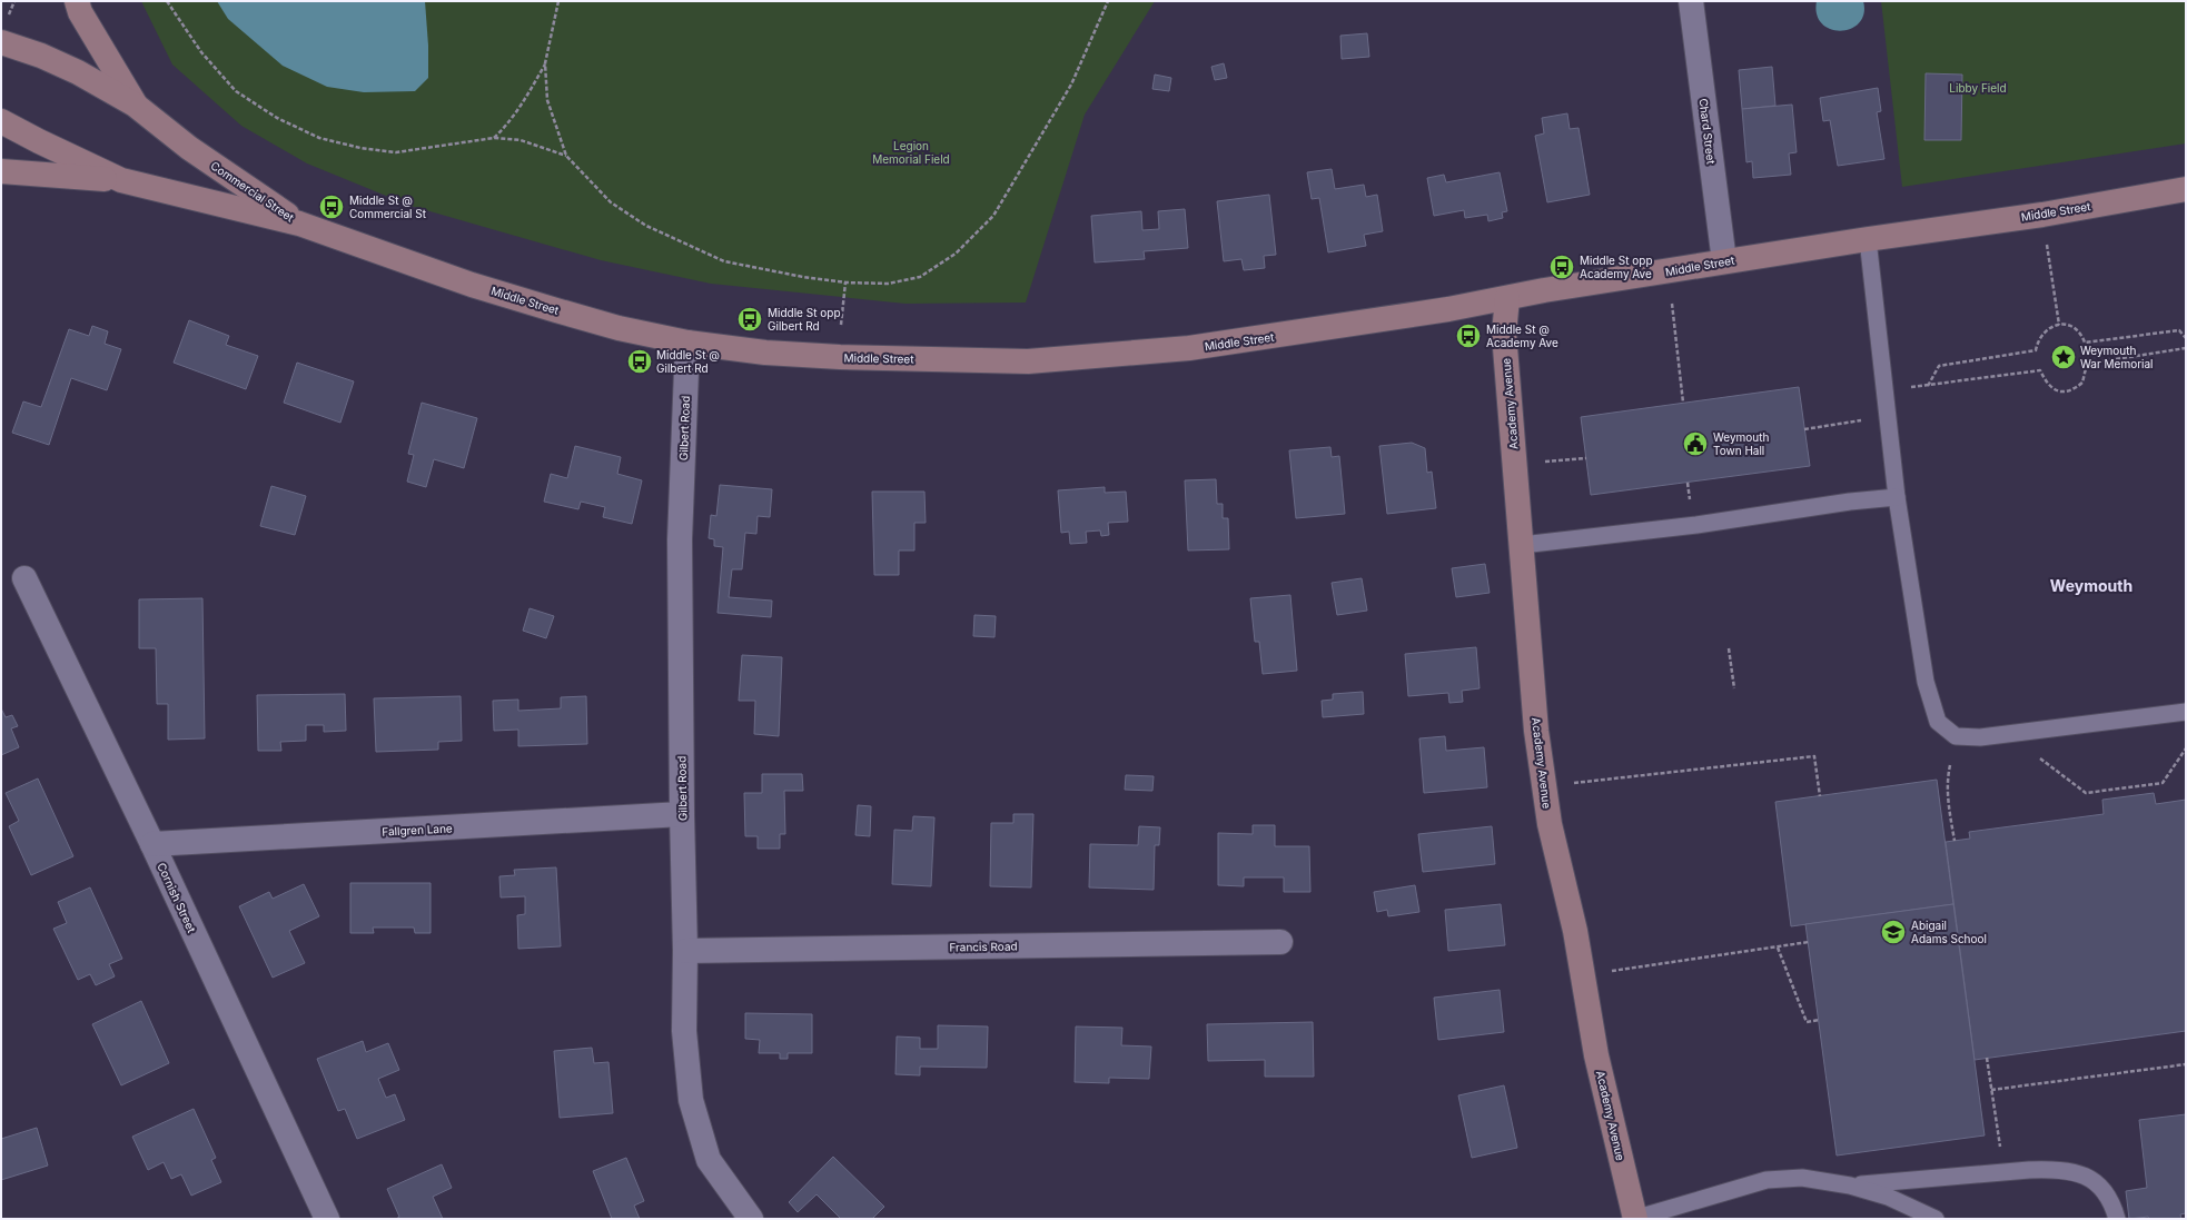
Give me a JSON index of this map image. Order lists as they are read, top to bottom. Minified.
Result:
{"streets":{"main road":["Commercial Street","Middle Street","Academy Avenue"],"street":["Chard Street","Gilbert Road","Fallgren Lane","Cornish Street","Francis Road"]},"crossings":[["Chard Street","Middle Street"],["Commercial Street","Middle Street"],["Middle Street","Academy Avenue"],["Middle Street","Gilbert Road"],["Gilbert Road","Fallgren Lane"],["Gilbert Road","Francis Road"],["Fallgren Lane","Cornish Street"]],"districts":["Weymouth"],"parks":["Libby Field","Legion Memorial Field"],"places":{"bus stop":["Middle St @ Commercial St","Middle St opp Academy Ave","Middle St opp Gilbert Rd","Middle St @ Academy Ave","Middle St @ Gilbert Rd"],"place":["Weymouth War Memorial"],"public building":["Weymouth Town Hall"],"school or university":["Abigail Adams School"]}}
